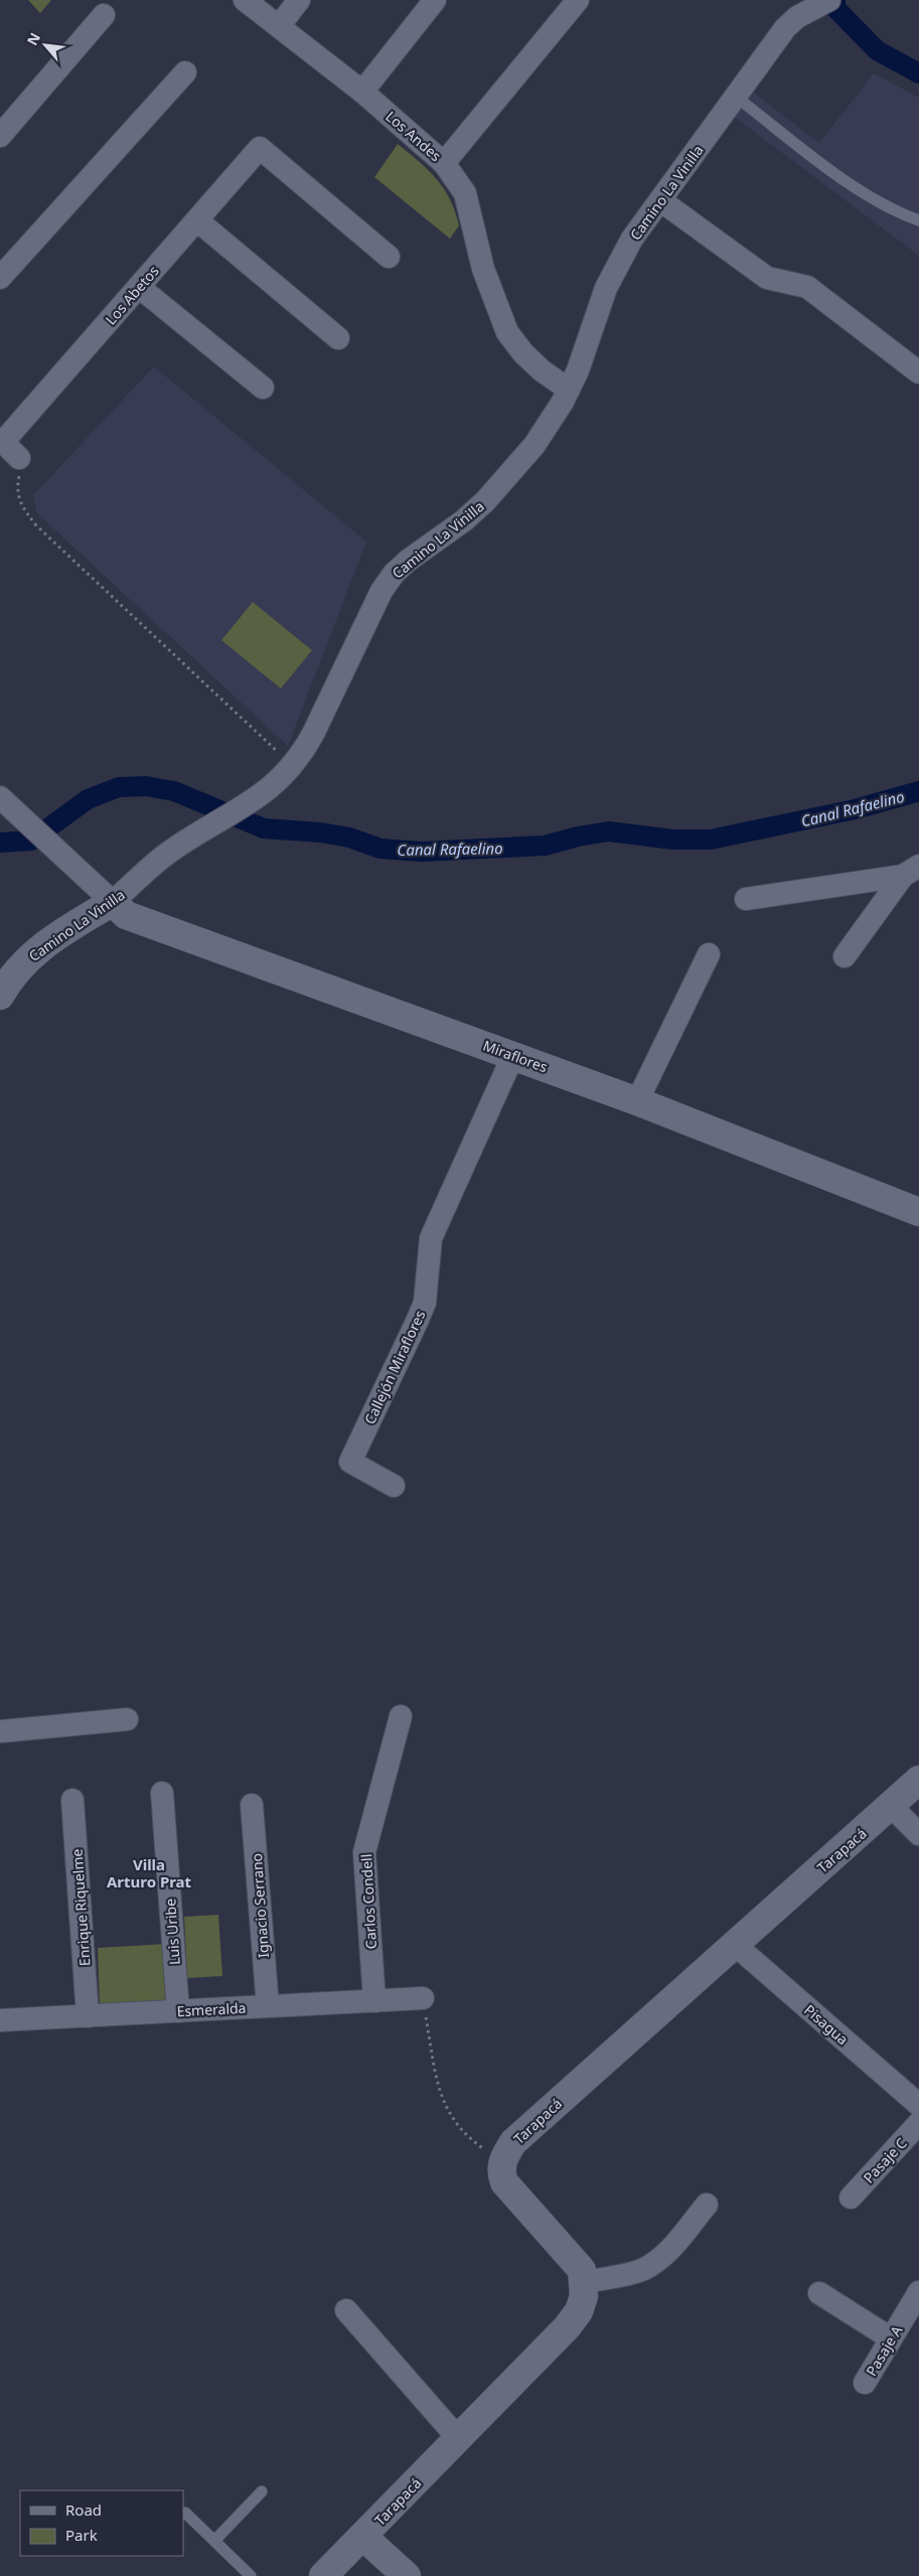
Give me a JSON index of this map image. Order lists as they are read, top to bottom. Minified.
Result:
{"streets":{"street":["Los Andes","Camino La Vinilla","Los Abetos","Miraflores","Callejón Miraflores","Tarapacá","Carlos Condell","Ignacio Serrano","Enrique Riquelme","Luis Uribe","Esmeralda","Pisagua","Pasaje C","Pasaje A"]},"crossings":[["Los Andes","Camino La Vinilla"],["Camino La Vinilla","Miraflores"],["Miraflores","Callejón Miraflores"],["Tarapacá","Pisagua"],["Carlos Condell","Esmeralda"],["Ignacio Serrano","Esmeralda"],["Enrique Riquelme","Esmeralda"],["Luis Uribe","Esmeralda"]],"districts":["Villa Arturo Prat"],"water":["Canal Rafaelino"],"legend":["Road","Park"],"north":"top left"}
